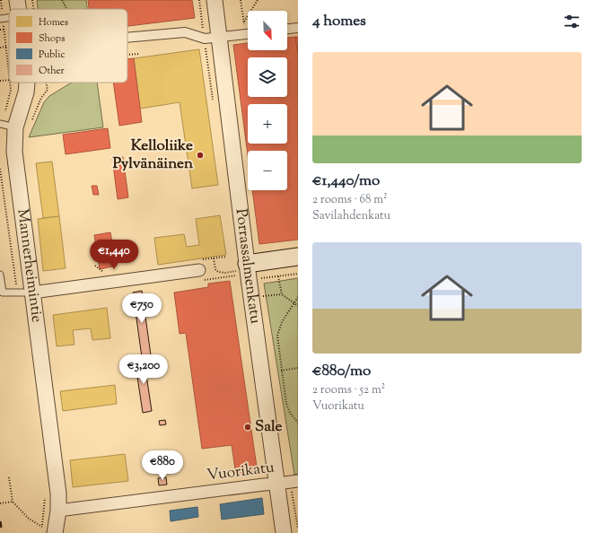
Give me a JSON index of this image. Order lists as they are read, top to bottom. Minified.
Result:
{"streets":{"street":["Mannerheimintie","Porrassalmenkatu","Vuorikatu"]},"crossings":[["Mannerheimintie","Vuorikatu"],["Porrassalmenkatu","Vuorikatu"]],"places":["Kelloliike Pylvänäinen","Sale"],"legend":["Homes","Shops","Public","Other"],"north":"bottom right","page":{"heading":"4 homes","map_buttons":["+","−"],"list":[{"name":"€1,440/mo","note":"2 rooms · 68 m² · Savilahdenkatu"},{"name":"€880/mo","note":"2 rooms · 52 m² · Vuorikatu"}],"price":["€1,440","€750","€3,200","€880"]}}
